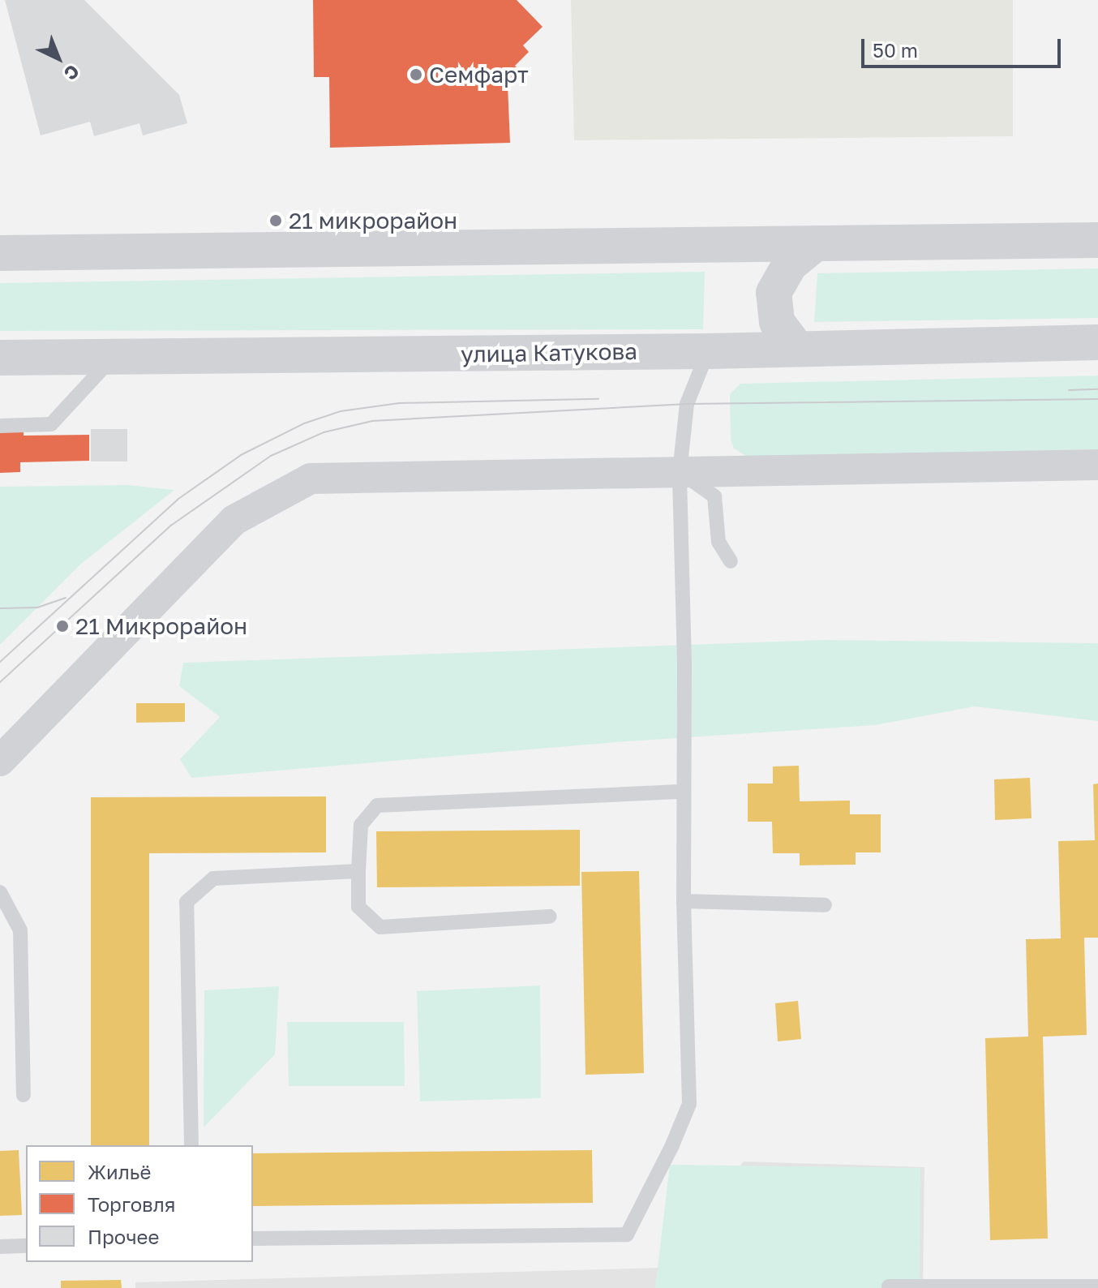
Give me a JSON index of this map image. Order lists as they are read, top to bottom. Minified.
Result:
{"streets":{"main road":["улица Катукова"]},"places":["Семфарт","21 микрорайон","21 Микрорайон"],"legend":["Жильё","Торговля","Прочее"],"scale_bar":"50 m","north":"bottom right"}
